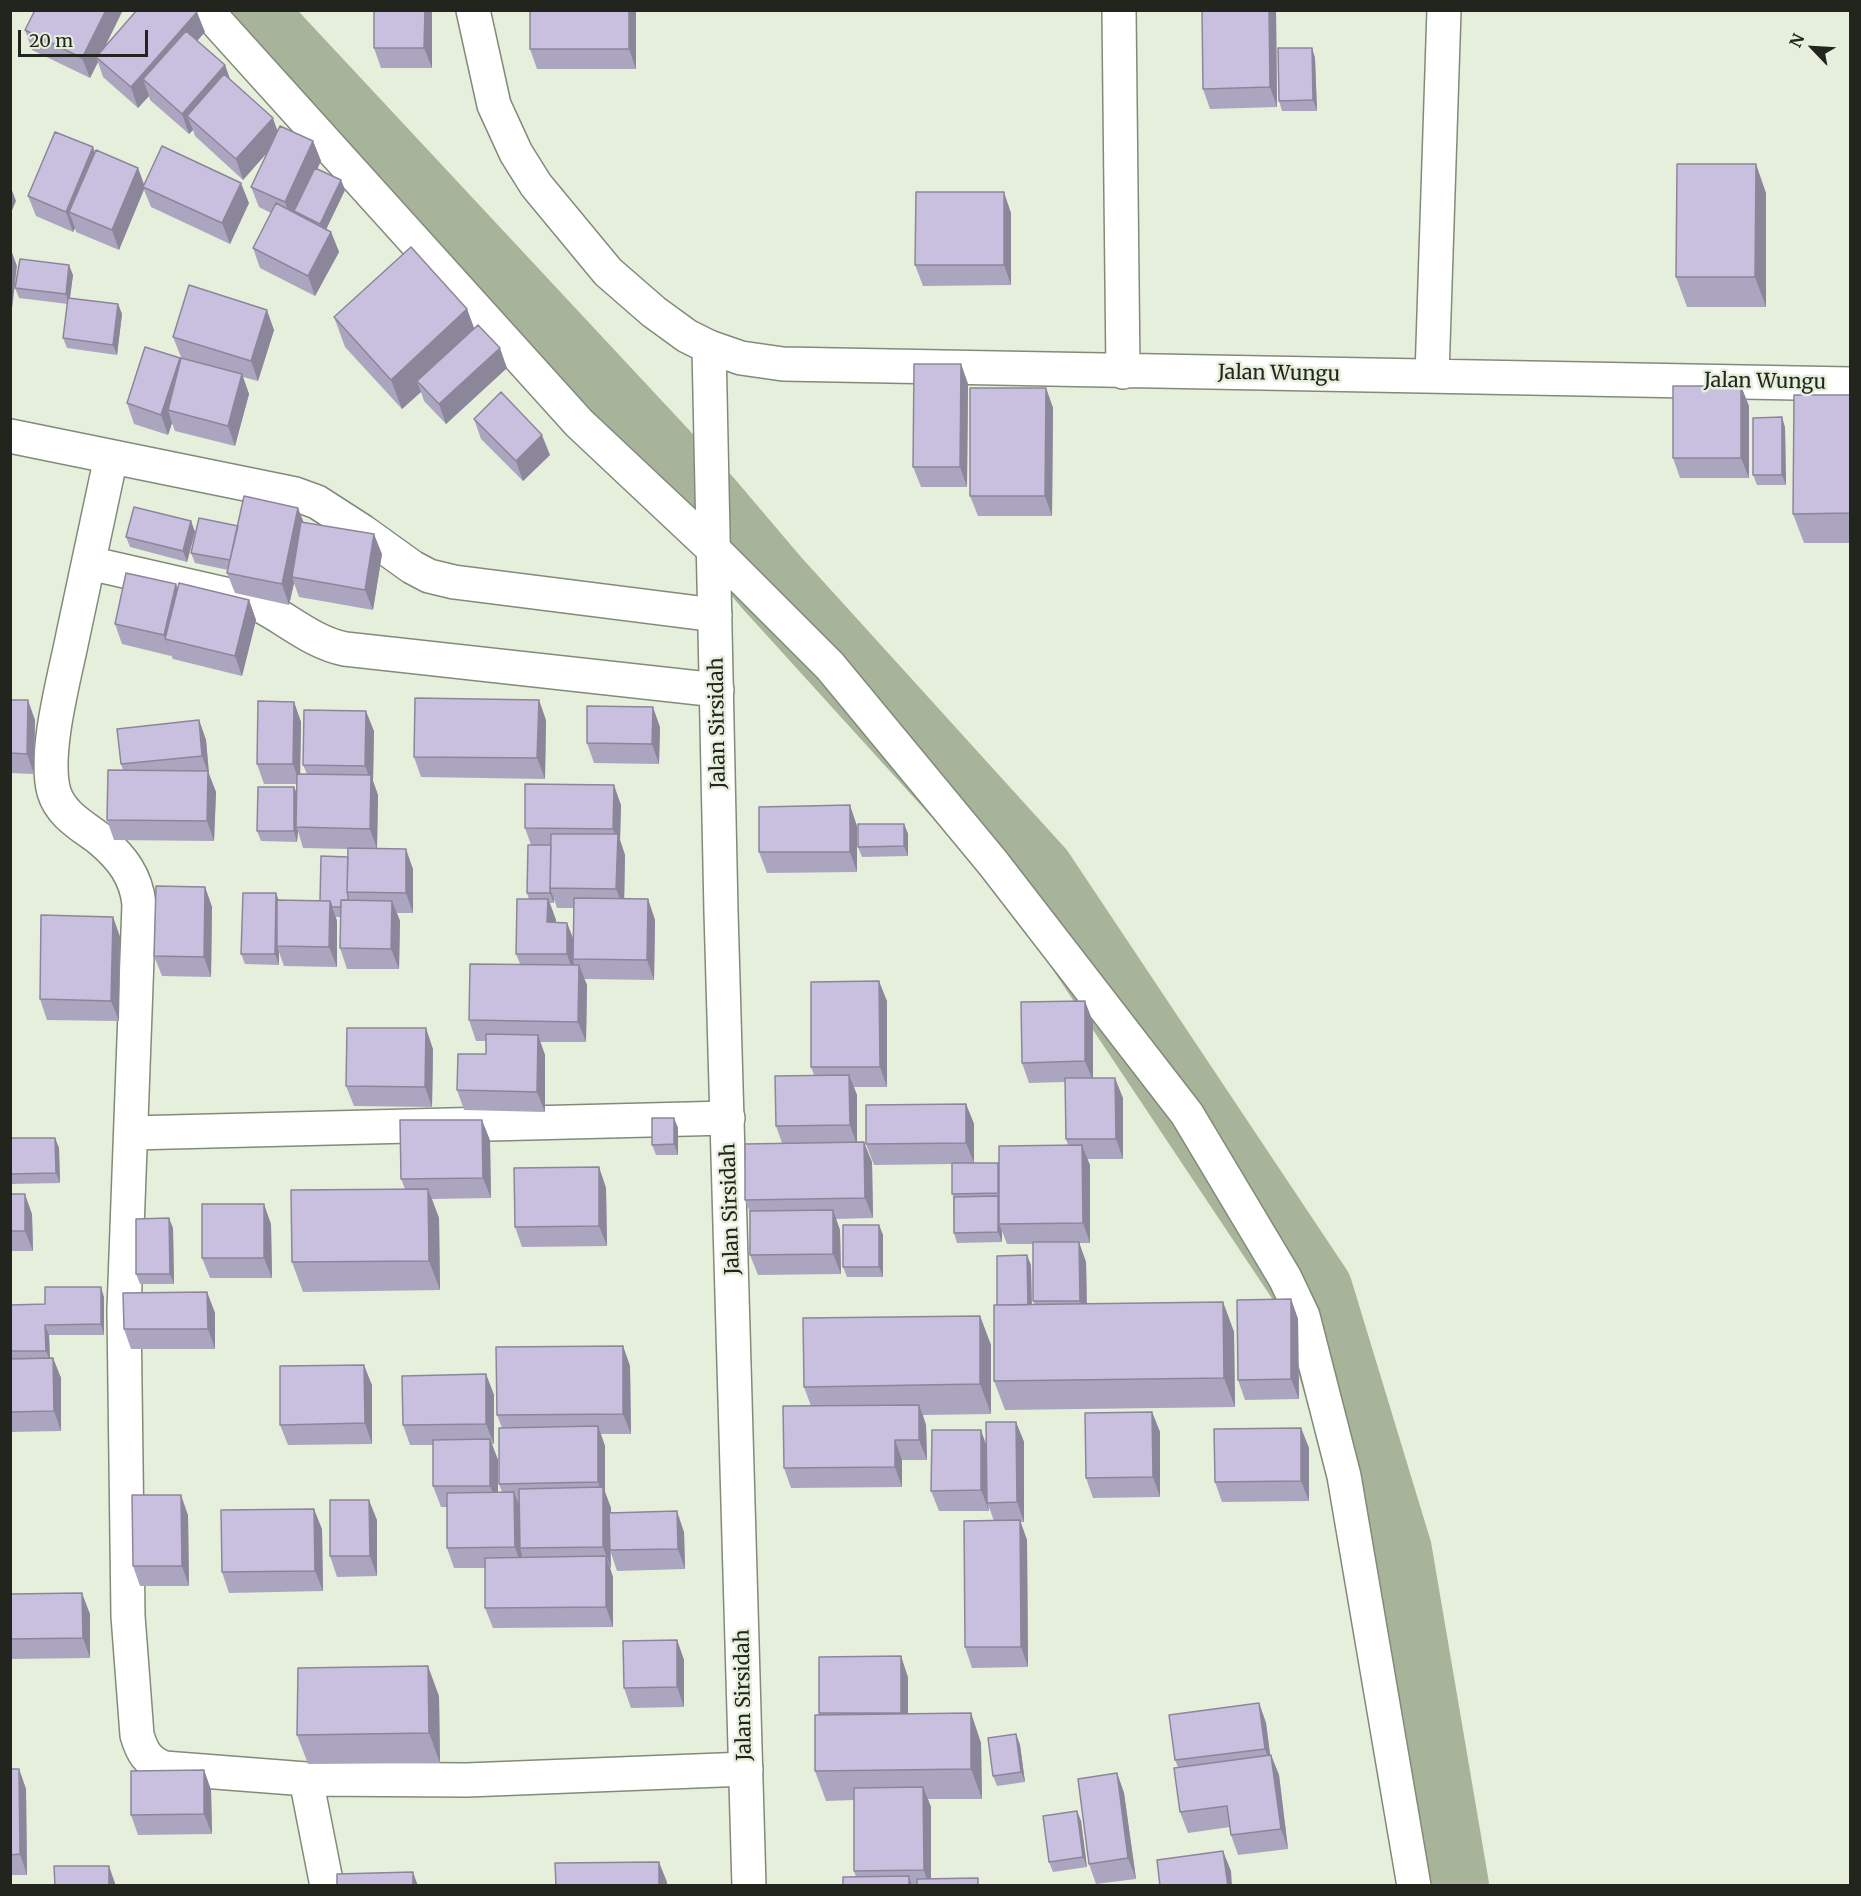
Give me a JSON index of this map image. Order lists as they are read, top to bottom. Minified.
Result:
{"streets":{"street":["Jalan Wungu","Jalan Sirsidah"]},"crossings":[["Jalan Wungu","Jalan Sirsidah"]],"scale_bar":"20 m","north":"top left"}
